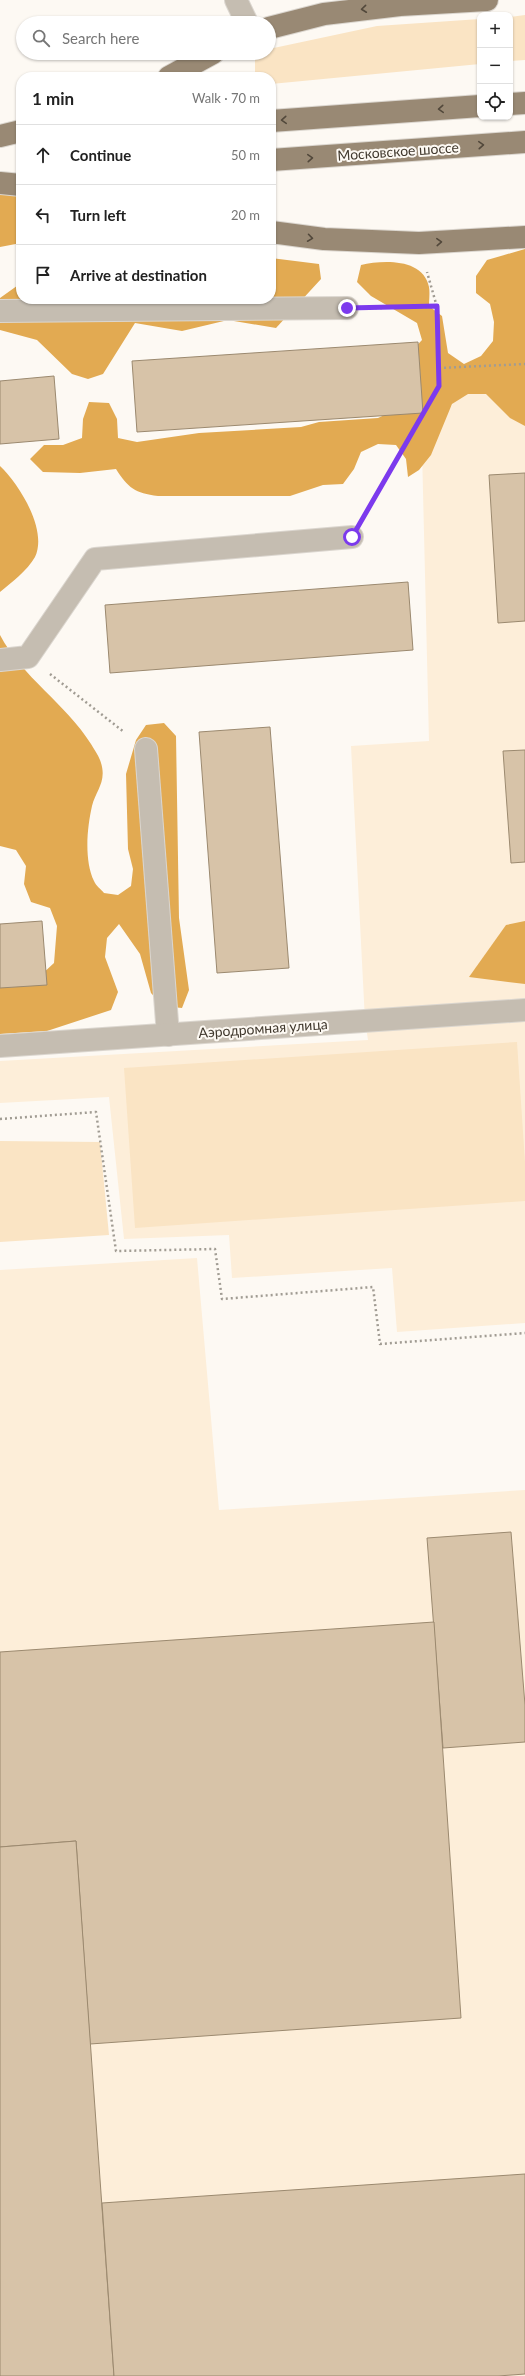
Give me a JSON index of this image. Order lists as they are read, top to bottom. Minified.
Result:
{"streets":{"main road":["Московское шоссе"],"street":["Аэродромная улица"]},"page":{"map_buttons":["+","−"],"search":"Search here","heading":["1 min","Walk · 70 m"],"list":[["Continue","50 m"],["Turn left","20 m"],"Arrive at destination"]}}
